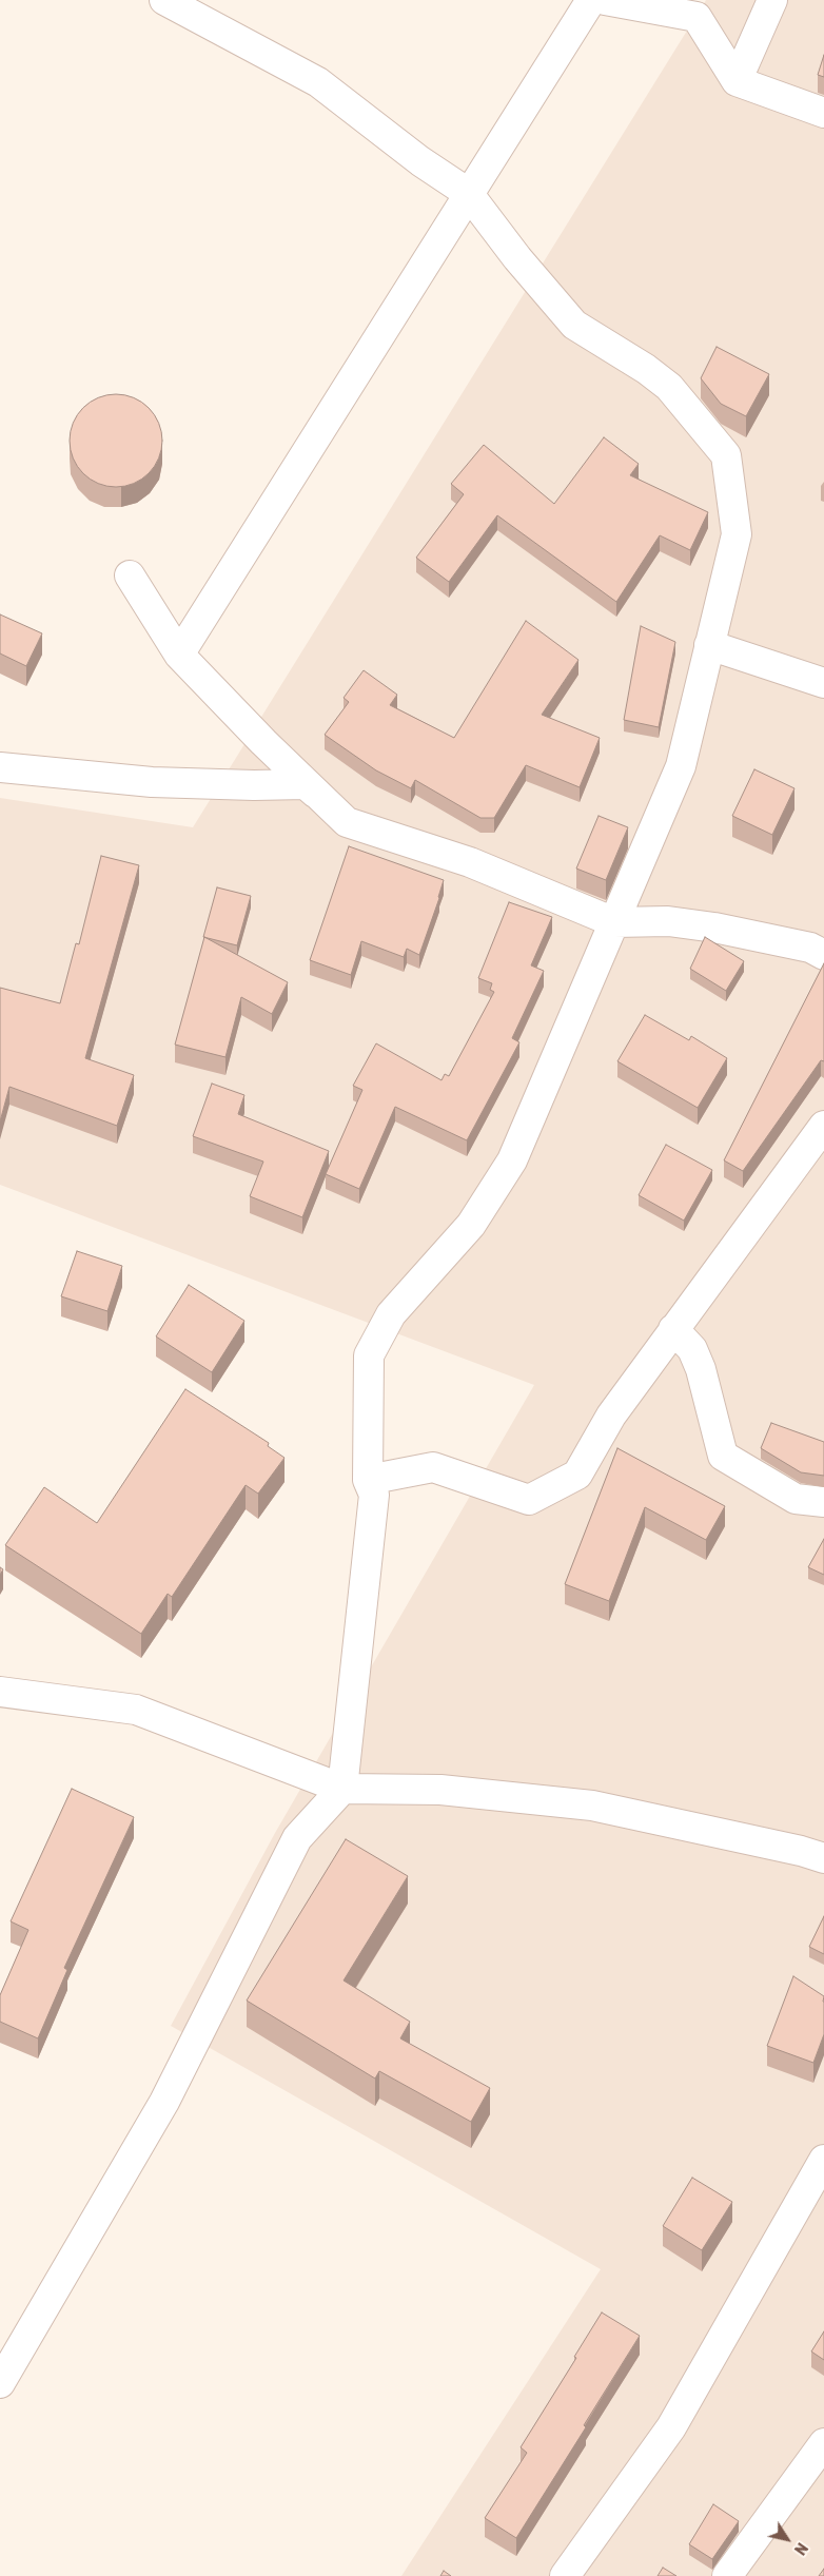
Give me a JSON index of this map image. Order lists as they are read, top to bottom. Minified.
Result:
{"north":"bottom right"}
